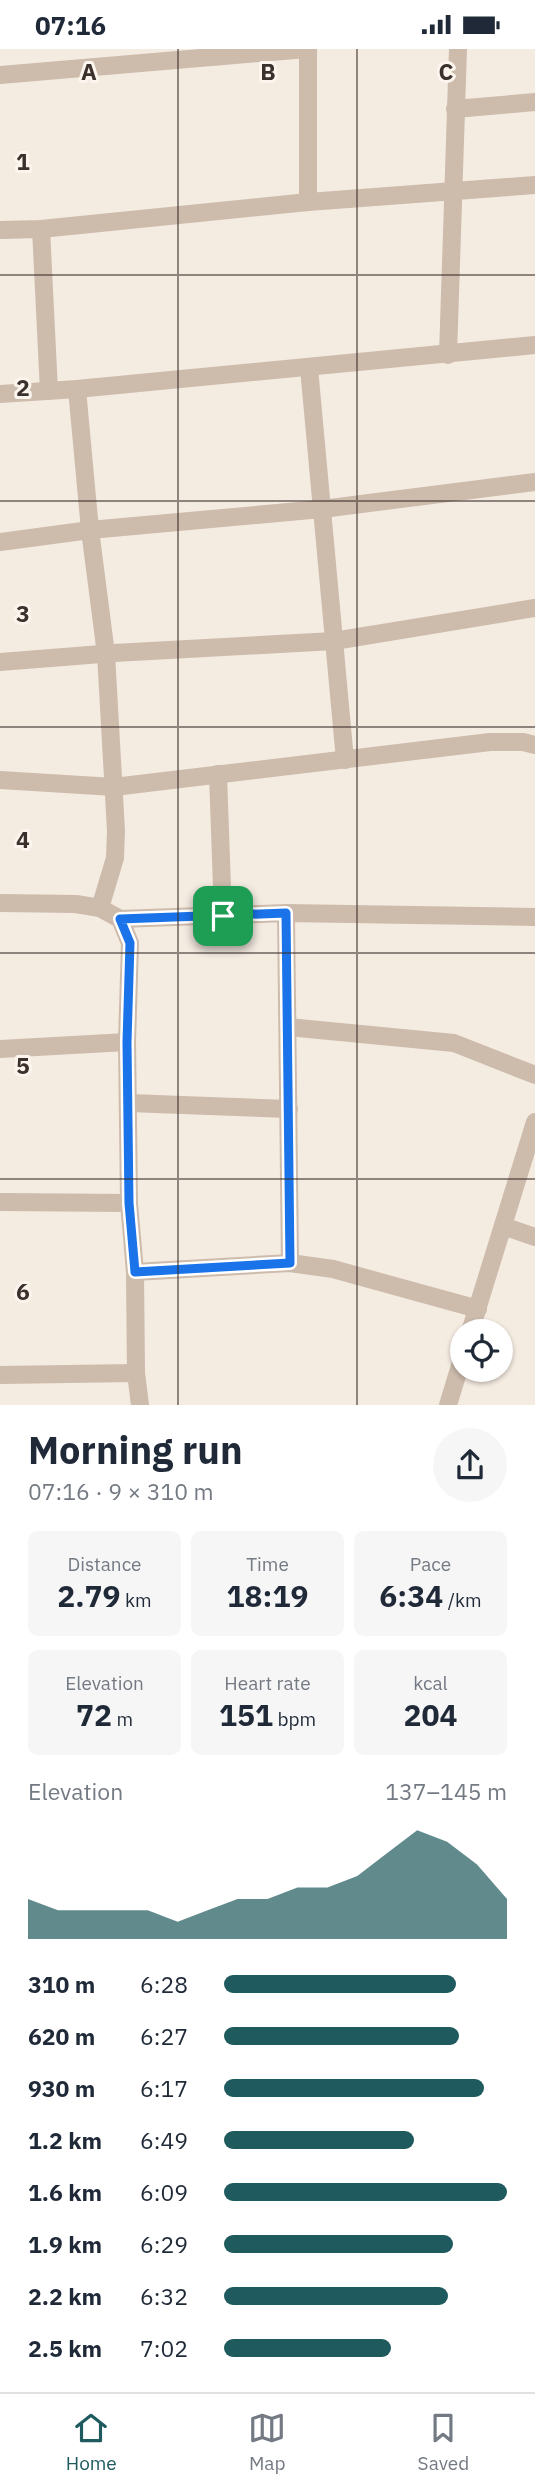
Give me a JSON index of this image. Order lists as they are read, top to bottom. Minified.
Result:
{"page":{"status":"07:16","heading":["Morning run","07:16 · 9 × 310 m"],"stats":[["Distance","2.79 km"],["Time","18:19"],["Pace","6:34 /km"],["Elevation","72 m"],["Heart rate","151 bpm"],["kcal","204"]],"chart":["Elevation","137–145 m"],"list":[{"name":"310 m","note":"6:28"},{"name":"620 m","note":"6:27"},{"name":"930 m","note":"6:17"},{"name":"1.2 km","note":"6:49"},{"name":"1.6 km","note":"6:09"},{"name":"1.9 km","note":"6:29"},{"name":"2.2 km","note":"6:32"},{"name":"2.5 km","note":"7:02"}],"tabs":["Home","Map","Saved"]},"grid":{"columns":["A","B","C"],"rows":["1","2","3","4","5","6"]}}
